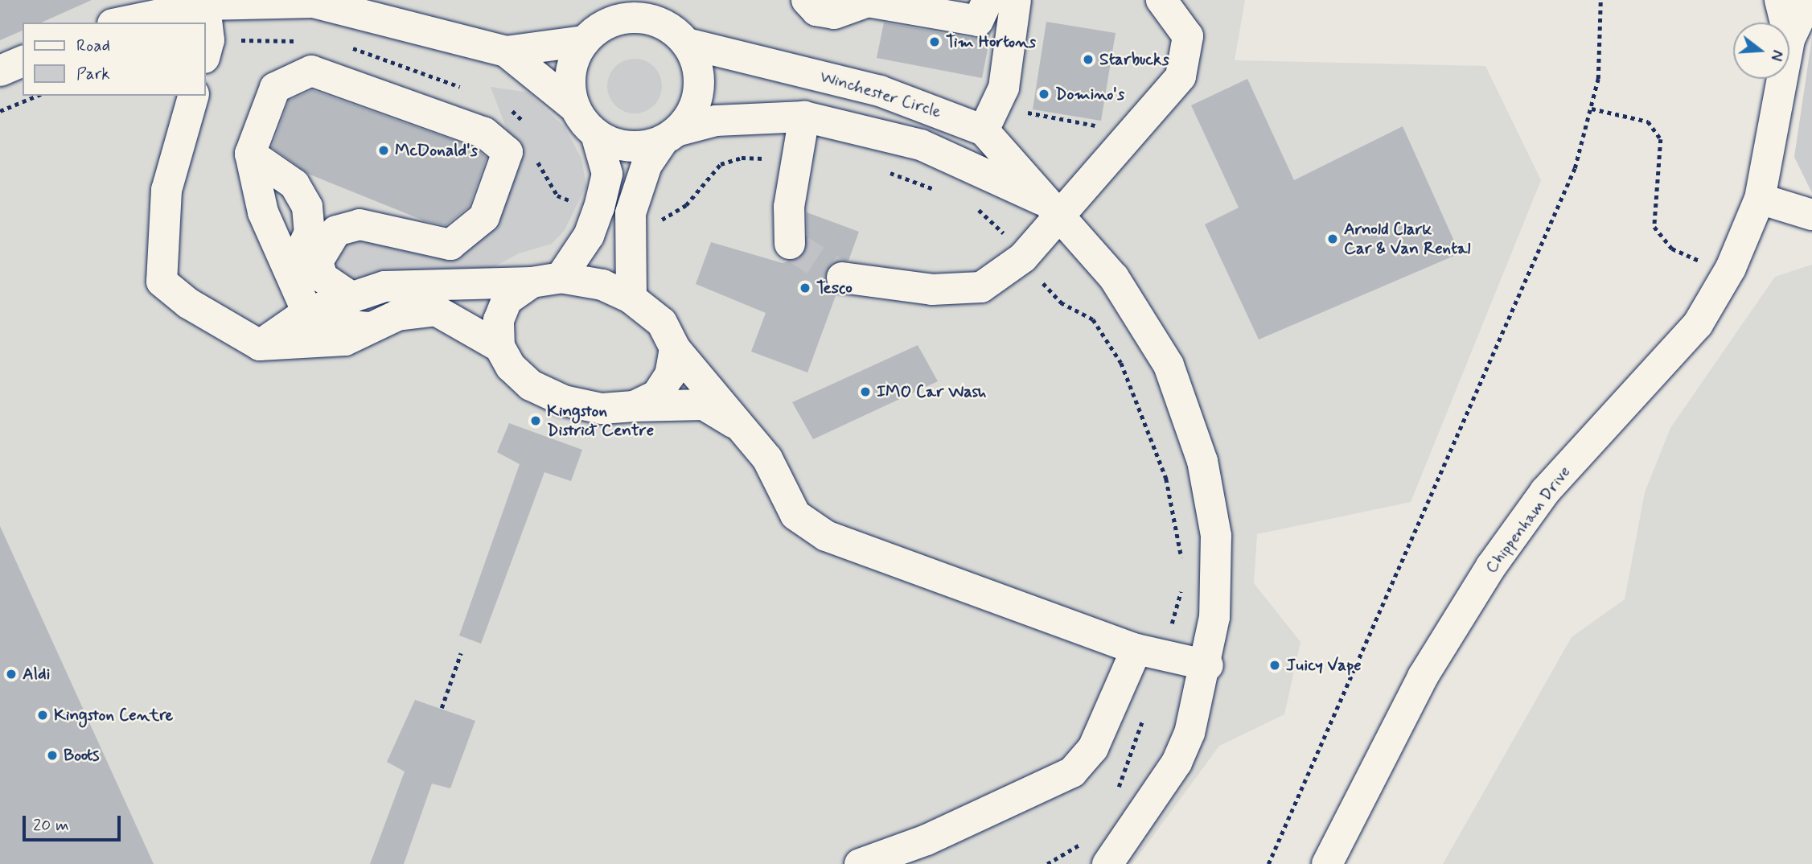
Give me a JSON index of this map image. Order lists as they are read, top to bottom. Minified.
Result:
{"streets":{"main road":["Winchester Circle","Chippenham Drive"]},"places":["Tim Hortons","Starbucks","Domino's","McDonald's","Arnold Clark Car & Van Rental","Tesco","IMO Car Wash","Kingston District Centre","Juicy Vape","Aldi","Kingston Centre","Boots"],"legend":["Road","Park"],"scale_bar":"20 m","north":"right"}
